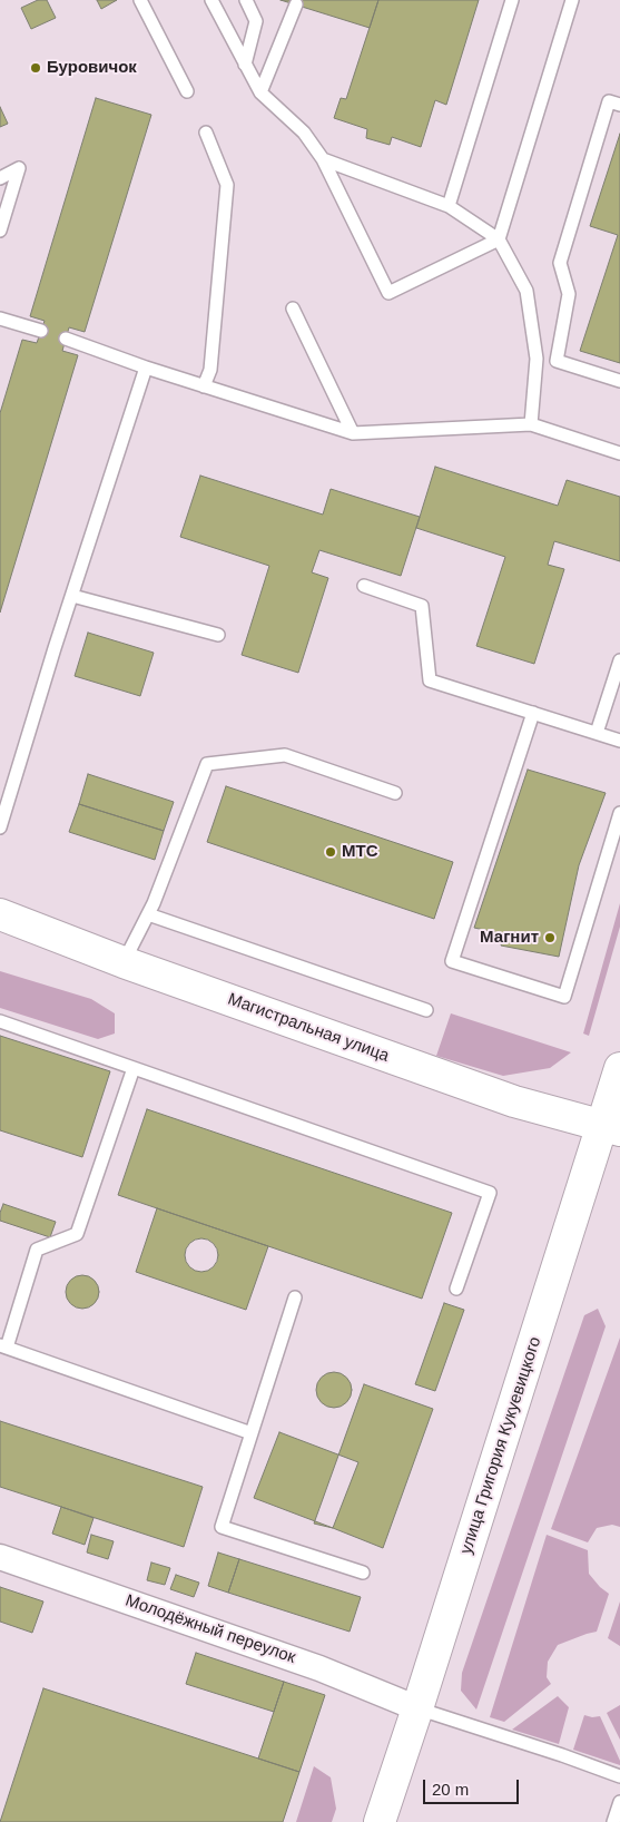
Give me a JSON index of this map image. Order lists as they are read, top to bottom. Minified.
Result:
{"streets":{"street":["Магистральная улица","улица Григория Кукуевицкого","Молодёжный переулок"]},"crossings":[["Магистральная улица","улица Григория Кукуевицкого"],["улица Григория Кукуевицкого","Молодёжный переулок"]],"places":["Буровичок","МТС","Магнит"],"scale_bar":"20 m"}
